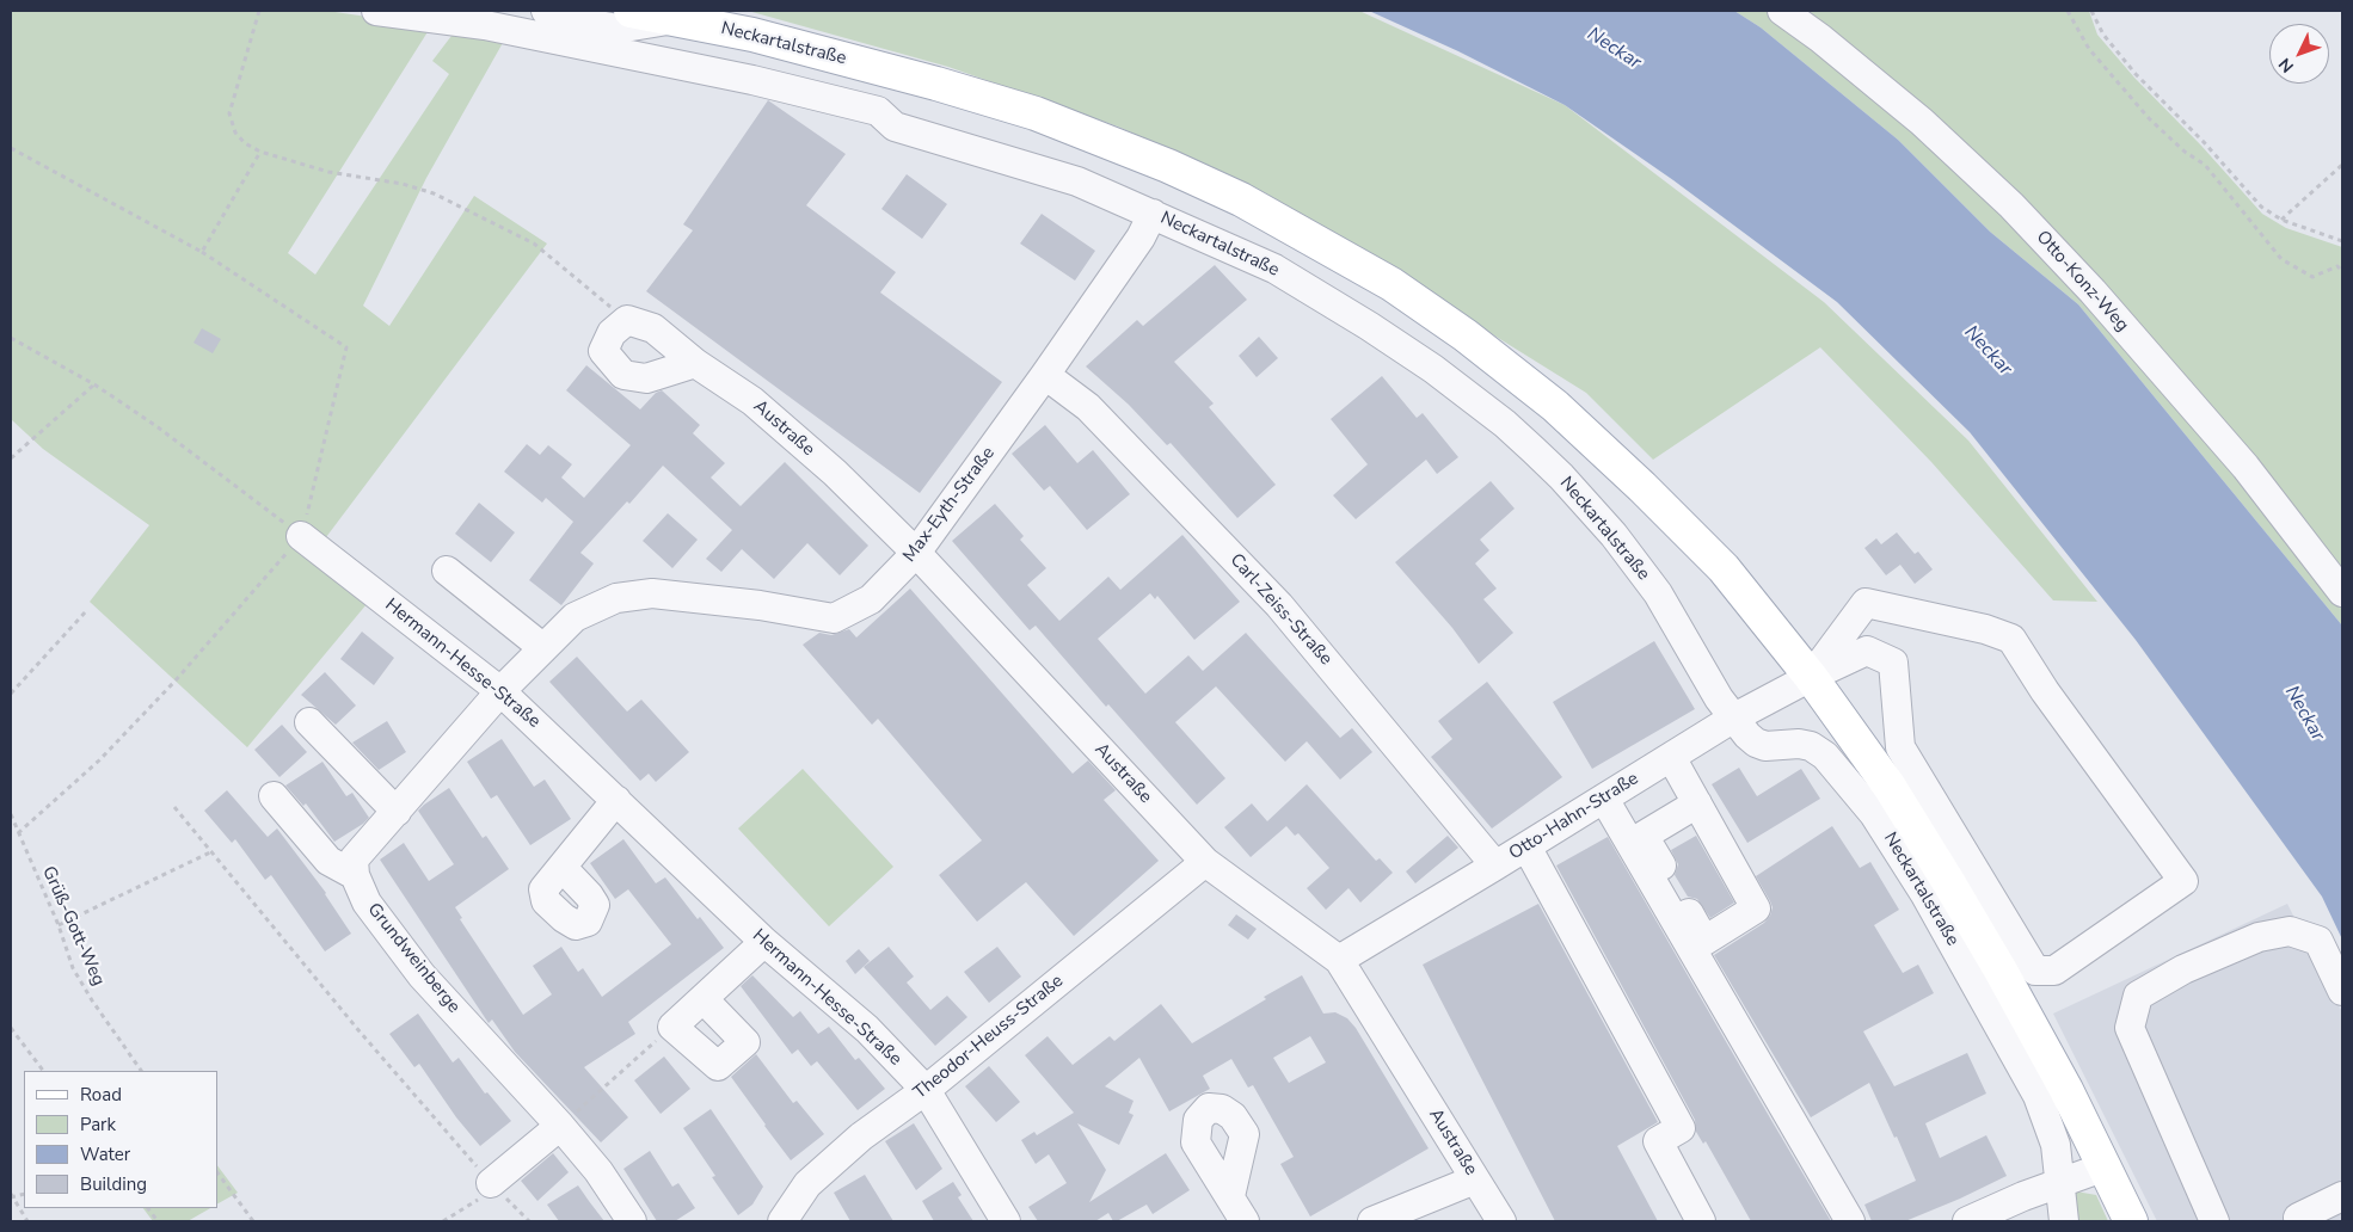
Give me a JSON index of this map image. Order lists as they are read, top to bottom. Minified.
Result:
{"streets":{"main road":["Neckartalstraße"],"street":["Otto-Konz-Weg","Austraße","Max-Eyth-Straße","Carl-Zeiss-Straße","Hermann-Hesse-Straße","Otto-Hahn-Straße","Grundweinberge","Theodor-Heuss-Straße"],"path":["Grüß-Gott-Weg"]},"crossings":[["Neckartalstraße","Max-Eyth-Straße"],["Neckartalstraße","Otto-Hahn-Straße"],["Austraße","Max-Eyth-Straße"],["Austraße","Otto-Hahn-Straße"],["Austraße","Theodor-Heuss-Straße"],["Max-Eyth-Straße","Carl-Zeiss-Straße"],["Max-Eyth-Straße","Hermann-Hesse-Straße"],["Carl-Zeiss-Straße","Otto-Hahn-Straße"],["Hermann-Hesse-Straße","Theodor-Heuss-Straße"]],"water":["Neckar"],"legend":["Road","Park","Water","Building"],"north":"bottom left"}
